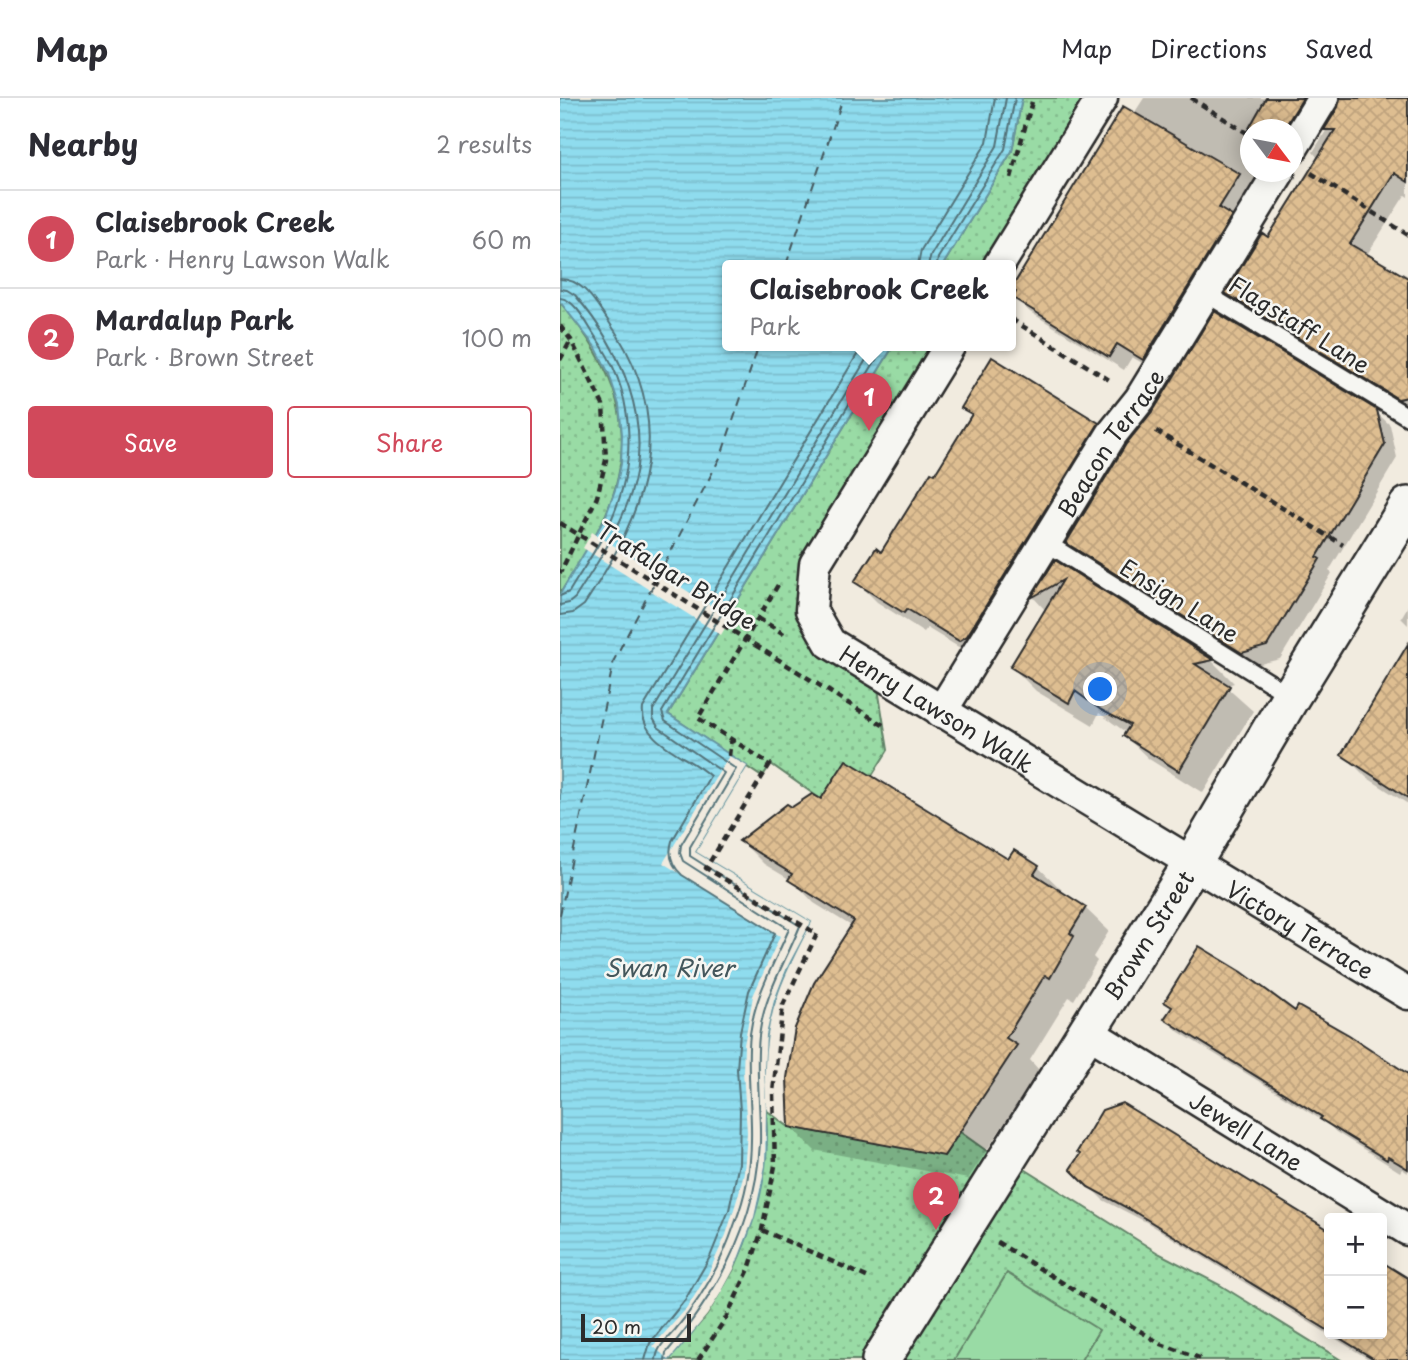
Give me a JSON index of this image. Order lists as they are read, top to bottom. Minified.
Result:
{"streets":{"street":["Beacon Terrace","Henry Lawson Walk","Victory Terrace","Brown Street","Jewell Lane"],"lane":["Flagstaff Lane","Ensign Lane"],"path":["Trafalgar Bridge"]},"crossings":[["Flagstaff Lane","Beacon Terrace"],["Beacon Terrace","Ensign Lane"],["Beacon Terrace","Henry Lawson Walk"],["Ensign Lane","Brown Street"],["Henry Lawson Walk","Victory Terrace"],["Henry Lawson Walk","Brown Street"],["Victory Terrace","Brown Street"],["Brown Street","Jewell Lane"]],"water":["Swan River"],"scale_bar":"20 m","north":"bottom right","page":{"header":"Map","nav":["Map","Directions","Saved"],"heading":["Nearby","2 results"],"list":[{"mark":"1","name":"Claisebrook Creek","note":"Park · Henry Lawson Walk","value":"60 m"},{"mark":"2","name":"Mardalup Park","note":"Park · Brown Street","value":"100 m"}],"popup":["Claisebrook Creek","Park"],"pins":["1","2"],"buttons":["Save","Share"],"map_buttons":["+","−"],"scale":"20 m"}}
